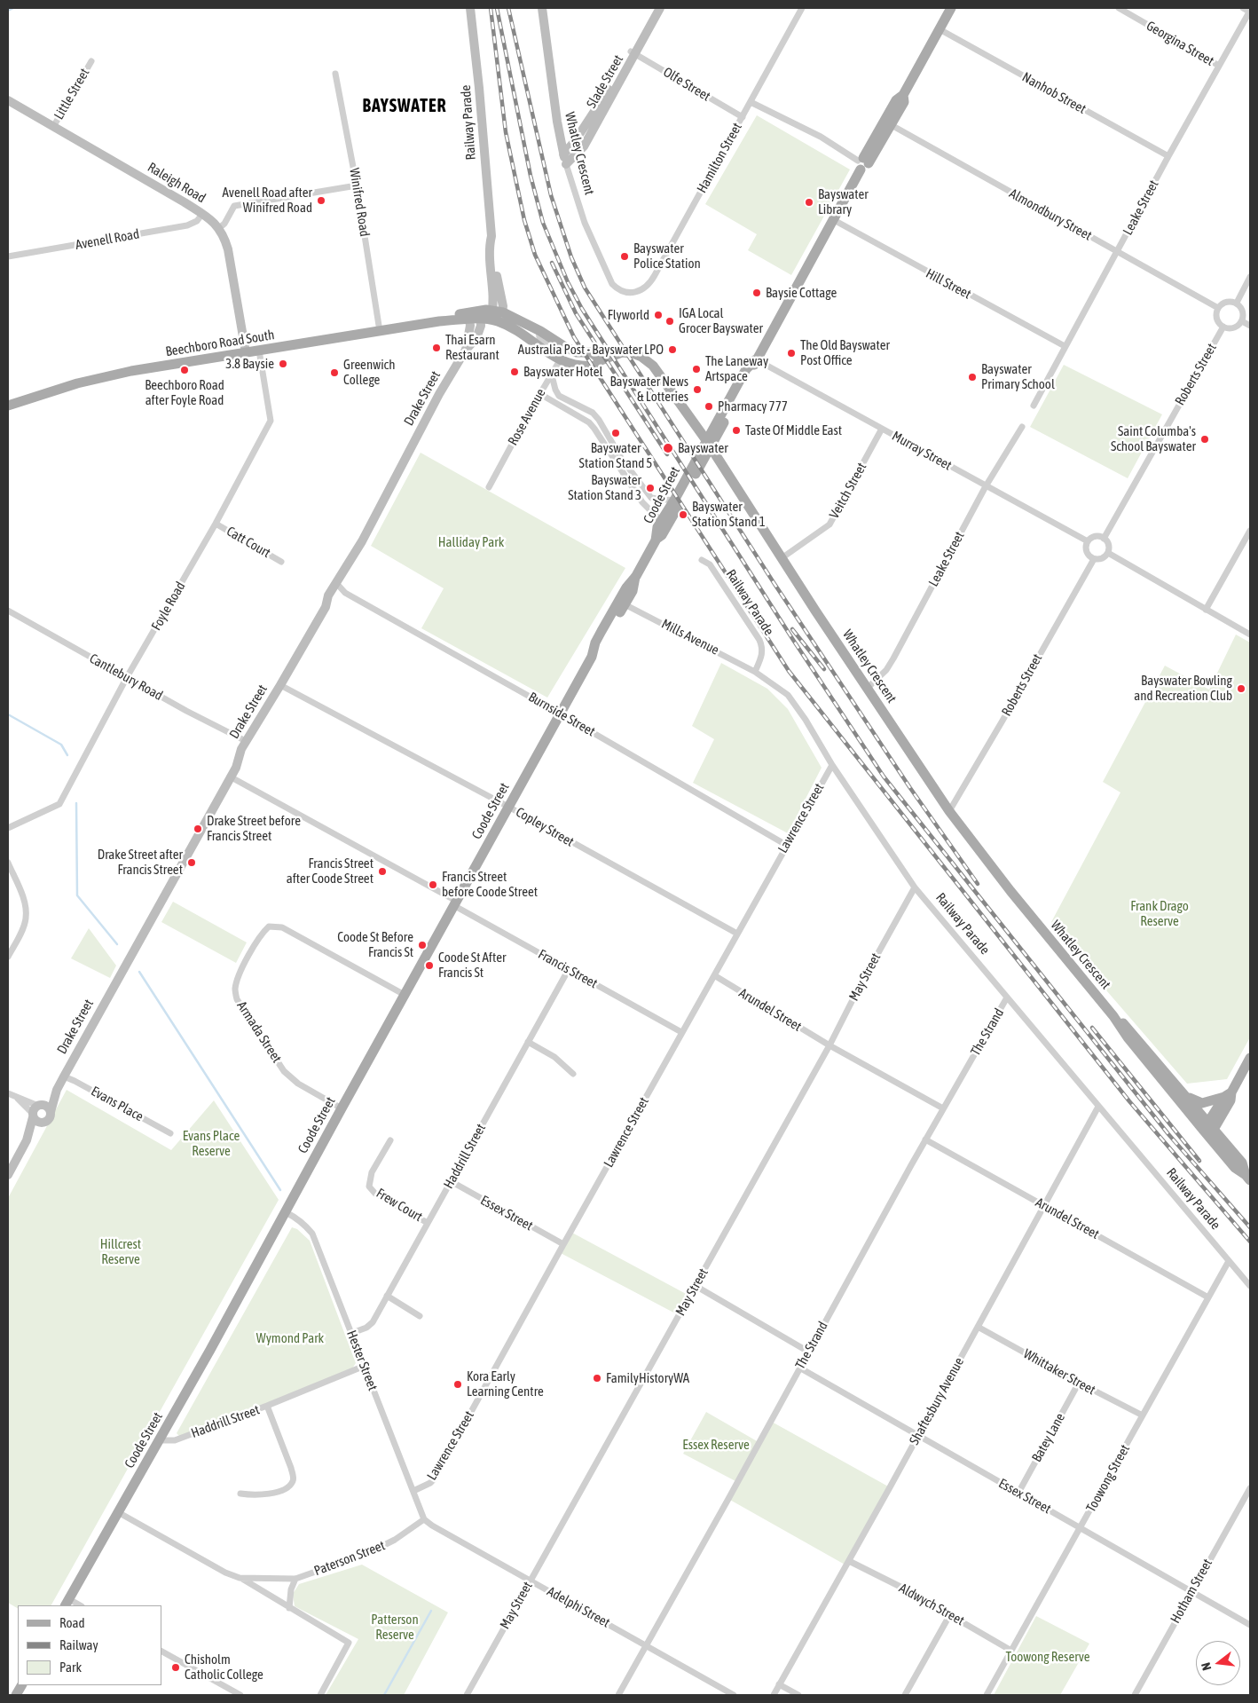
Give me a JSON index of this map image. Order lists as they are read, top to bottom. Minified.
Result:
{"streets":{"main road":["Whatley Crescent","Beechboro Road South","Coode Street"],"street":["Georgina Street","Slade Street","Olfe Street","Nanhob Street","Little Street","Railway Parade","Hamilton Street","Raleigh Road","Winifred Road","Leake Street","Almondbury Street","Avenell Road","Hill Street","Roberts Street","Drake Street","Rose Avenue","Murray Street","Veitch Street","Catt Court","Foyle Road","Mills Avenue","Cantlebury Road","Burnside Street","Lawrence Street","Copley Street","Francis Street","May Street","Arundel Street","Armada Street","The Strand","Evans Place","Haddrill Street","Frew Court","Essex Street","Hester Street","Whittaker Street","Shaftesbury Avenue","Batey Lane","Toowong Street","Paterson Street","Hotham Street","Aldwych Street","Adelphi Street"]},"crossings":[["Georgina Street","Leake Street"],["Slade Street","Olfe Street"],["Slade Street","Whatley Crescent"],["Olfe Street","Hamilton Street"],["Nanhob Street","Leake Street"],["Little Street","Raleigh Road"],["Railway Parade","Beechboro Road South"],["Railway Parade","Mills Avenue"],["Railway Parade","Lawrence Street"],["Railway Parade","May Street"],["Railway Parade","The Strand"],["Railway Parade","Shaftesbury Avenue"],["Railway Parade","Toowong Street"],["Whatley Crescent","Hamilton Street"],["Whatley Crescent","Leake Street"],["Whatley Crescent","Roberts Street"],["Whatley Crescent","Rose Avenue"],["Whatley Crescent","Veitch Street"],["Whatley Crescent","Coode Street"],["Raleigh Road","Avenell Road"],["Raleigh Road","Beechboro Road South"],["Winifred Road","Beechboro Road South"],["Leake Street","Almondbury Street"],["Leake Street","Hill Street"],["Leake Street","Murray Street"],["Almondbury Street","Roberts Street"],["Beechboro Road South","Drake Street"],["Beechboro Road South","Foyle Road"],["Roberts Street","Murray Street"],["Drake Street","Cantlebury Road"],["Drake Street","Burnside Street"],["Drake Street","Copley Street"],["Drake Street","Francis Street"],["Drake Street","Evans Place"],["Murray Street","Veitch Street"],["Murray Street","Coode Street"],["Coode Street","Mills Avenue"],["Coode Street","Burnside Street"],["Coode Street","Copley Street"],["Coode Street","Francis Street"],["Coode Street","Armada Street"],["Coode Street","Haddrill Street"],["Coode Street","Hester Street"],["Coode Street","Paterson Street"],["Catt Court","Foyle Road"],["Foyle Road","Cantlebury Road"],["Burnside Street","Lawrence Street"],["Lawrence Street","Copley Street"],["Lawrence Street","Francis Street"],["Lawrence Street","Arundel Street"],["Lawrence Street","Essex Street"],["Lawrence Street","Hester Street"],["Francis Street","Haddrill Street"],["May Street","Arundel Street"],["May Street","Adelphi Street"],["Arundel Street","The Strand"],["Arundel Street","Shaftesbury Avenue"],["Arundel Street","Toowong Street"],["The Strand","Essex Street"],["The Strand","Adelphi Street"],["Haddrill Street","Frew Court"],["Haddrill Street","Essex Street"],["Haddrill Street","Hester Street"],["Essex Street","Shaftesbury Avenue"],["Essex Street","Batey Lane"],["Essex Street","Toowong Street"],["Essex Street","Hotham Street"],["Hester Street","Paterson Street"],["Hester Street","Adelphi Street"],["Whittaker Street","Shaftesbury Avenue"],["Whittaker Street","Batey Lane"],["Whittaker Street","Toowong Street"],["Shaftesbury Avenue","Aldwych Street"],["Toowong Street","Aldwych Street"],["Paterson Street","Adelphi Street"]],"districts":["BAYSWATER"],"parks":["Halliday Park","Frank Drago Reserve","Evans Place Reserve","Hillcrest Reserve","Wymond Park","Essex Reserve","Patterson Reserve","Toowong Reserve"],"places":["Avenell Road after Winifred Road","Bayswater Library","Bayswater Police Station","Baysie Cottage","Flyworld","IGA Local Grocer Bayswater","Thai Esarn Restaurant","Australia Post - Bayswater LPO","The Old Bayswater Post Office","3.8 Baysie","The Laneway Artspace","Beechboro Road after Foyle Road","Bayswater Hotel","Greenwich College","Bayswater Primary School","Bayswater News & Lotteries","Pharmacy 777","Taste Of Middle East","Bayswater Station Stand 5","Saint Columba's School Bayswater","Bayswater","Bayswater Station Stand 3","Bayswater Station Stand 1","Bayswater Bowling and Recreation Club","Drake Street before Francis Street","Drake Street after Francis Street","Francis Street after Coode Street","Francis Street before Coode Street","Coode St Before Francis St","Coode St After Francis St","FamilyHistoryWA","Kora Early Learning Centre","Chisholm Catholic College"],"legend":["Road","Railway","Park"],"north":"left"}
